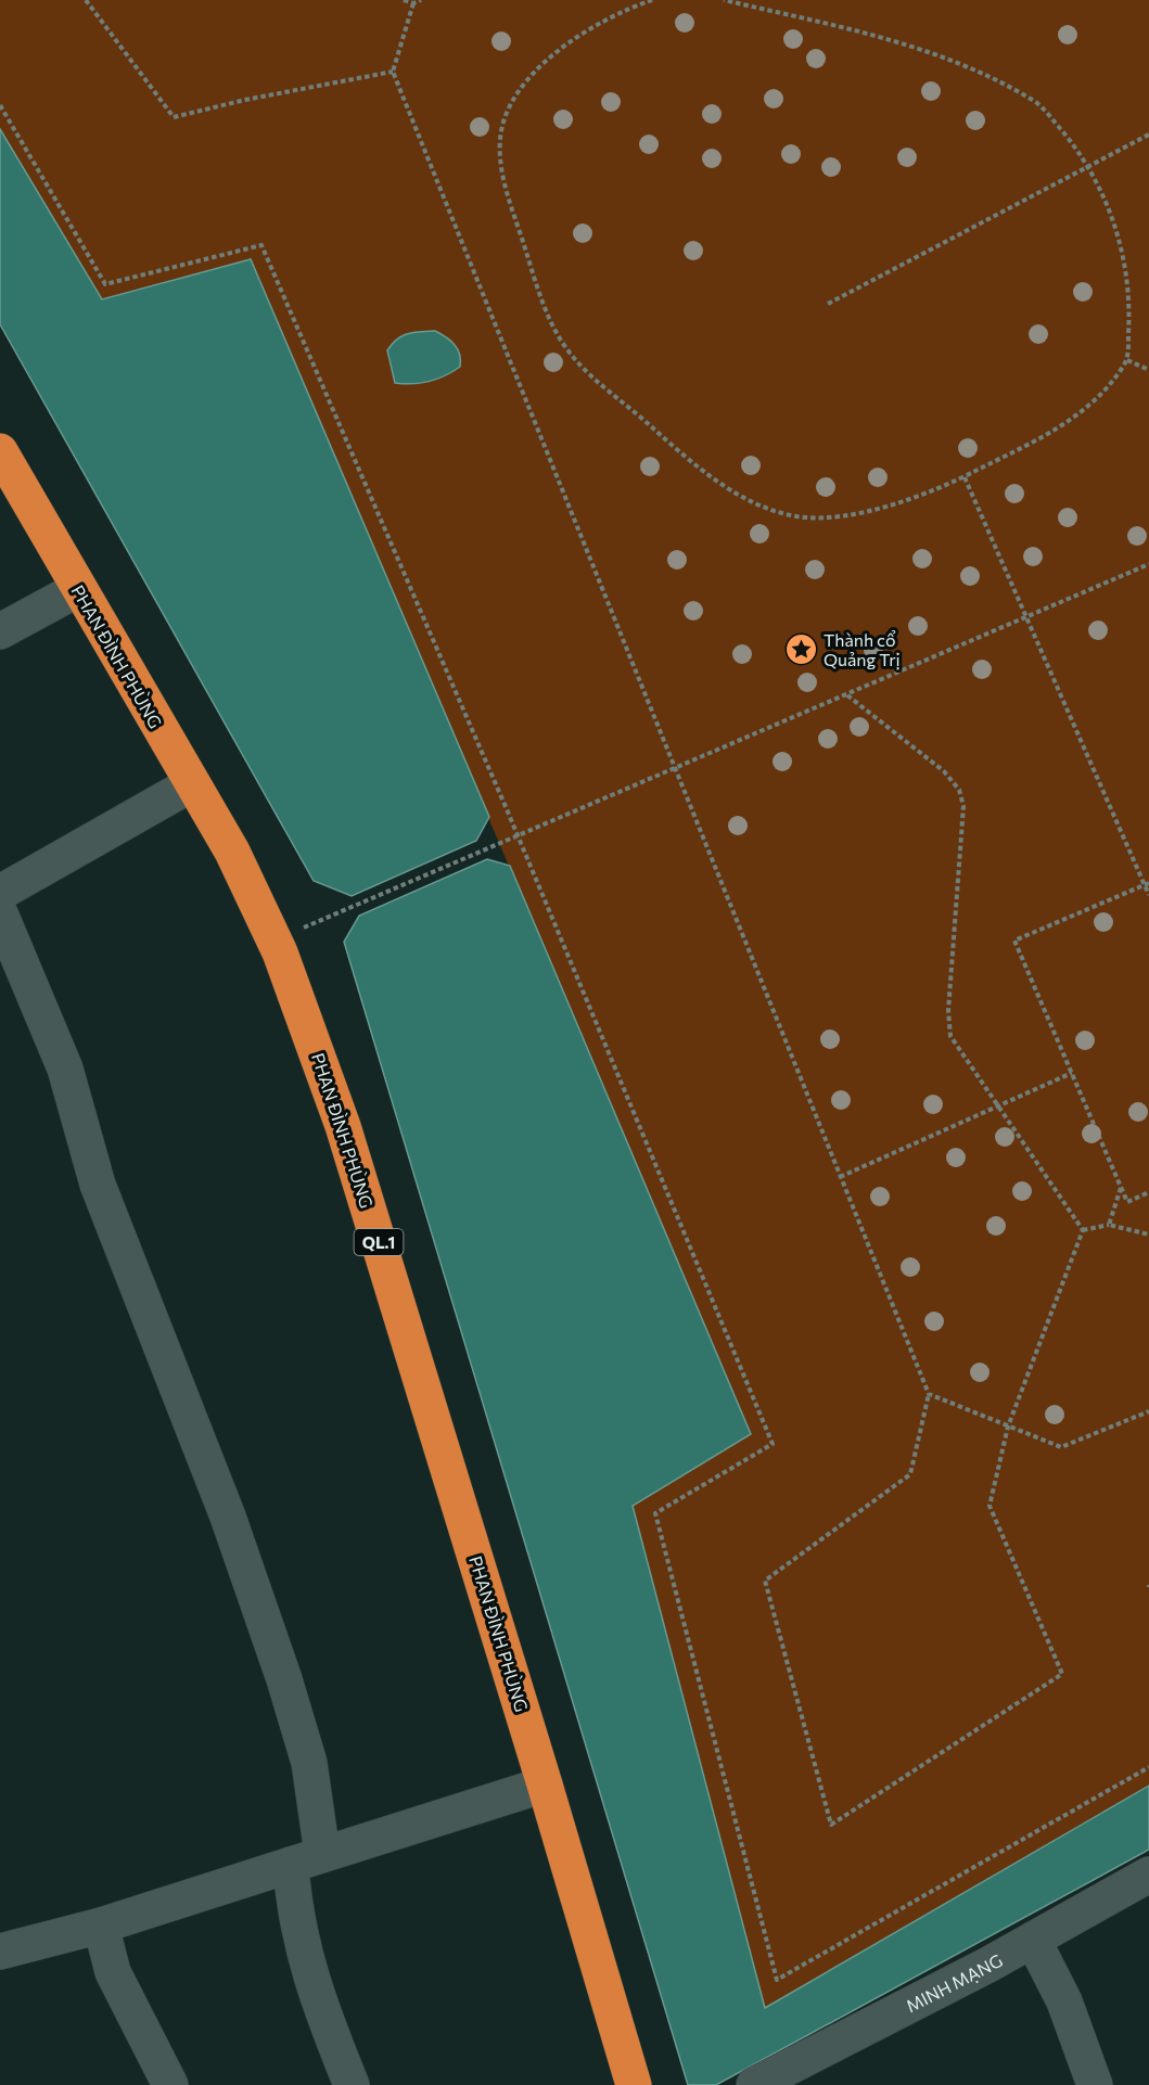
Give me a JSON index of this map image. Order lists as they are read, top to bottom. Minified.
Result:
{"streets":{"highway":["PHAN ĐÌNH PHÙNG","QL.1"],"street":["MINH MẠNG"]},"places":{"place":["Thành cổ Quảng Trị"]}}
